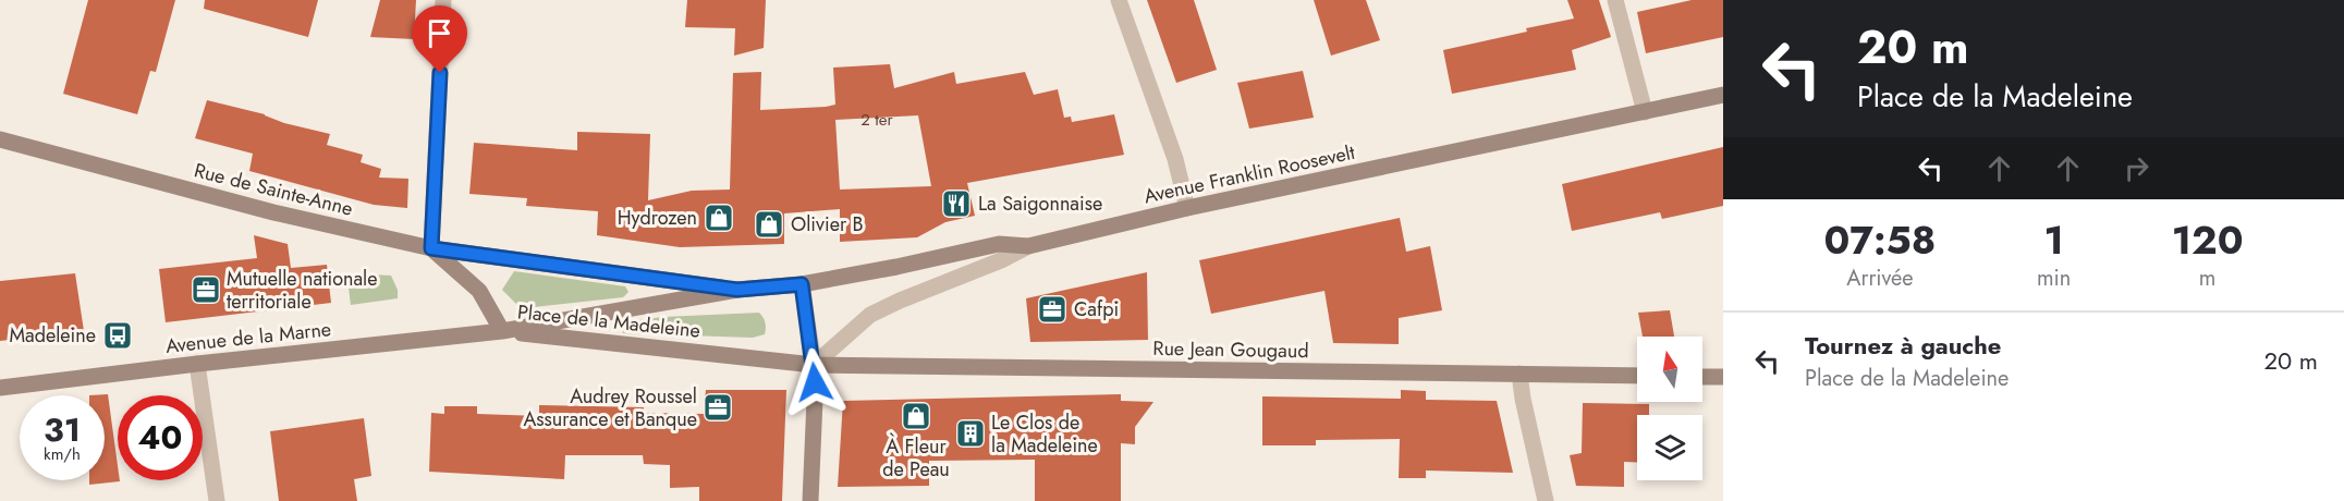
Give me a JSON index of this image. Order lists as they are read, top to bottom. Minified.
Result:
{"streets":{"main road":["Avenue Franklin Roosevelt","Rue de Sainte-Anne","Place de la Madeleine","Avenue de la Marne","Rue Jean Gougaud"]},"crossings":[["Avenue Franklin Roosevelt","Place de la Madeleine"],["Avenue Franklin Roosevelt","Rue Jean Gougaud"],["Rue de Sainte-Anne","Place de la Madeleine"],["Rue de Sainte-Anne","Avenue de la Marne"],["Place de la Madeleine","Avenue de la Marne"],["Place de la Madeleine","Rue Jean Gougaud"]],"places":{"restaurant":["La Saigonnaise"],"shop":["Hydrozen","Olivier B","À Fleur de Peau"],"office":["Mutuelle nationale territoriale","Cafpi","Audrey Roussel Assurance et Banque"],"bus stop":["Madeleine"],"building":["Le Clos de la Madeleine"]},"house_numbers":["2 ter"],"north":"top","page":{"turn":["20 m","Place de la Madeleine"],"eta":["07:58","Arrivée","1","min","120","m"],"list":[{"name":"Tournez à gauche","note":"Place de la Madeleine","value":"20 m"}],"speed":"31 km/h","limit":"40"}}
